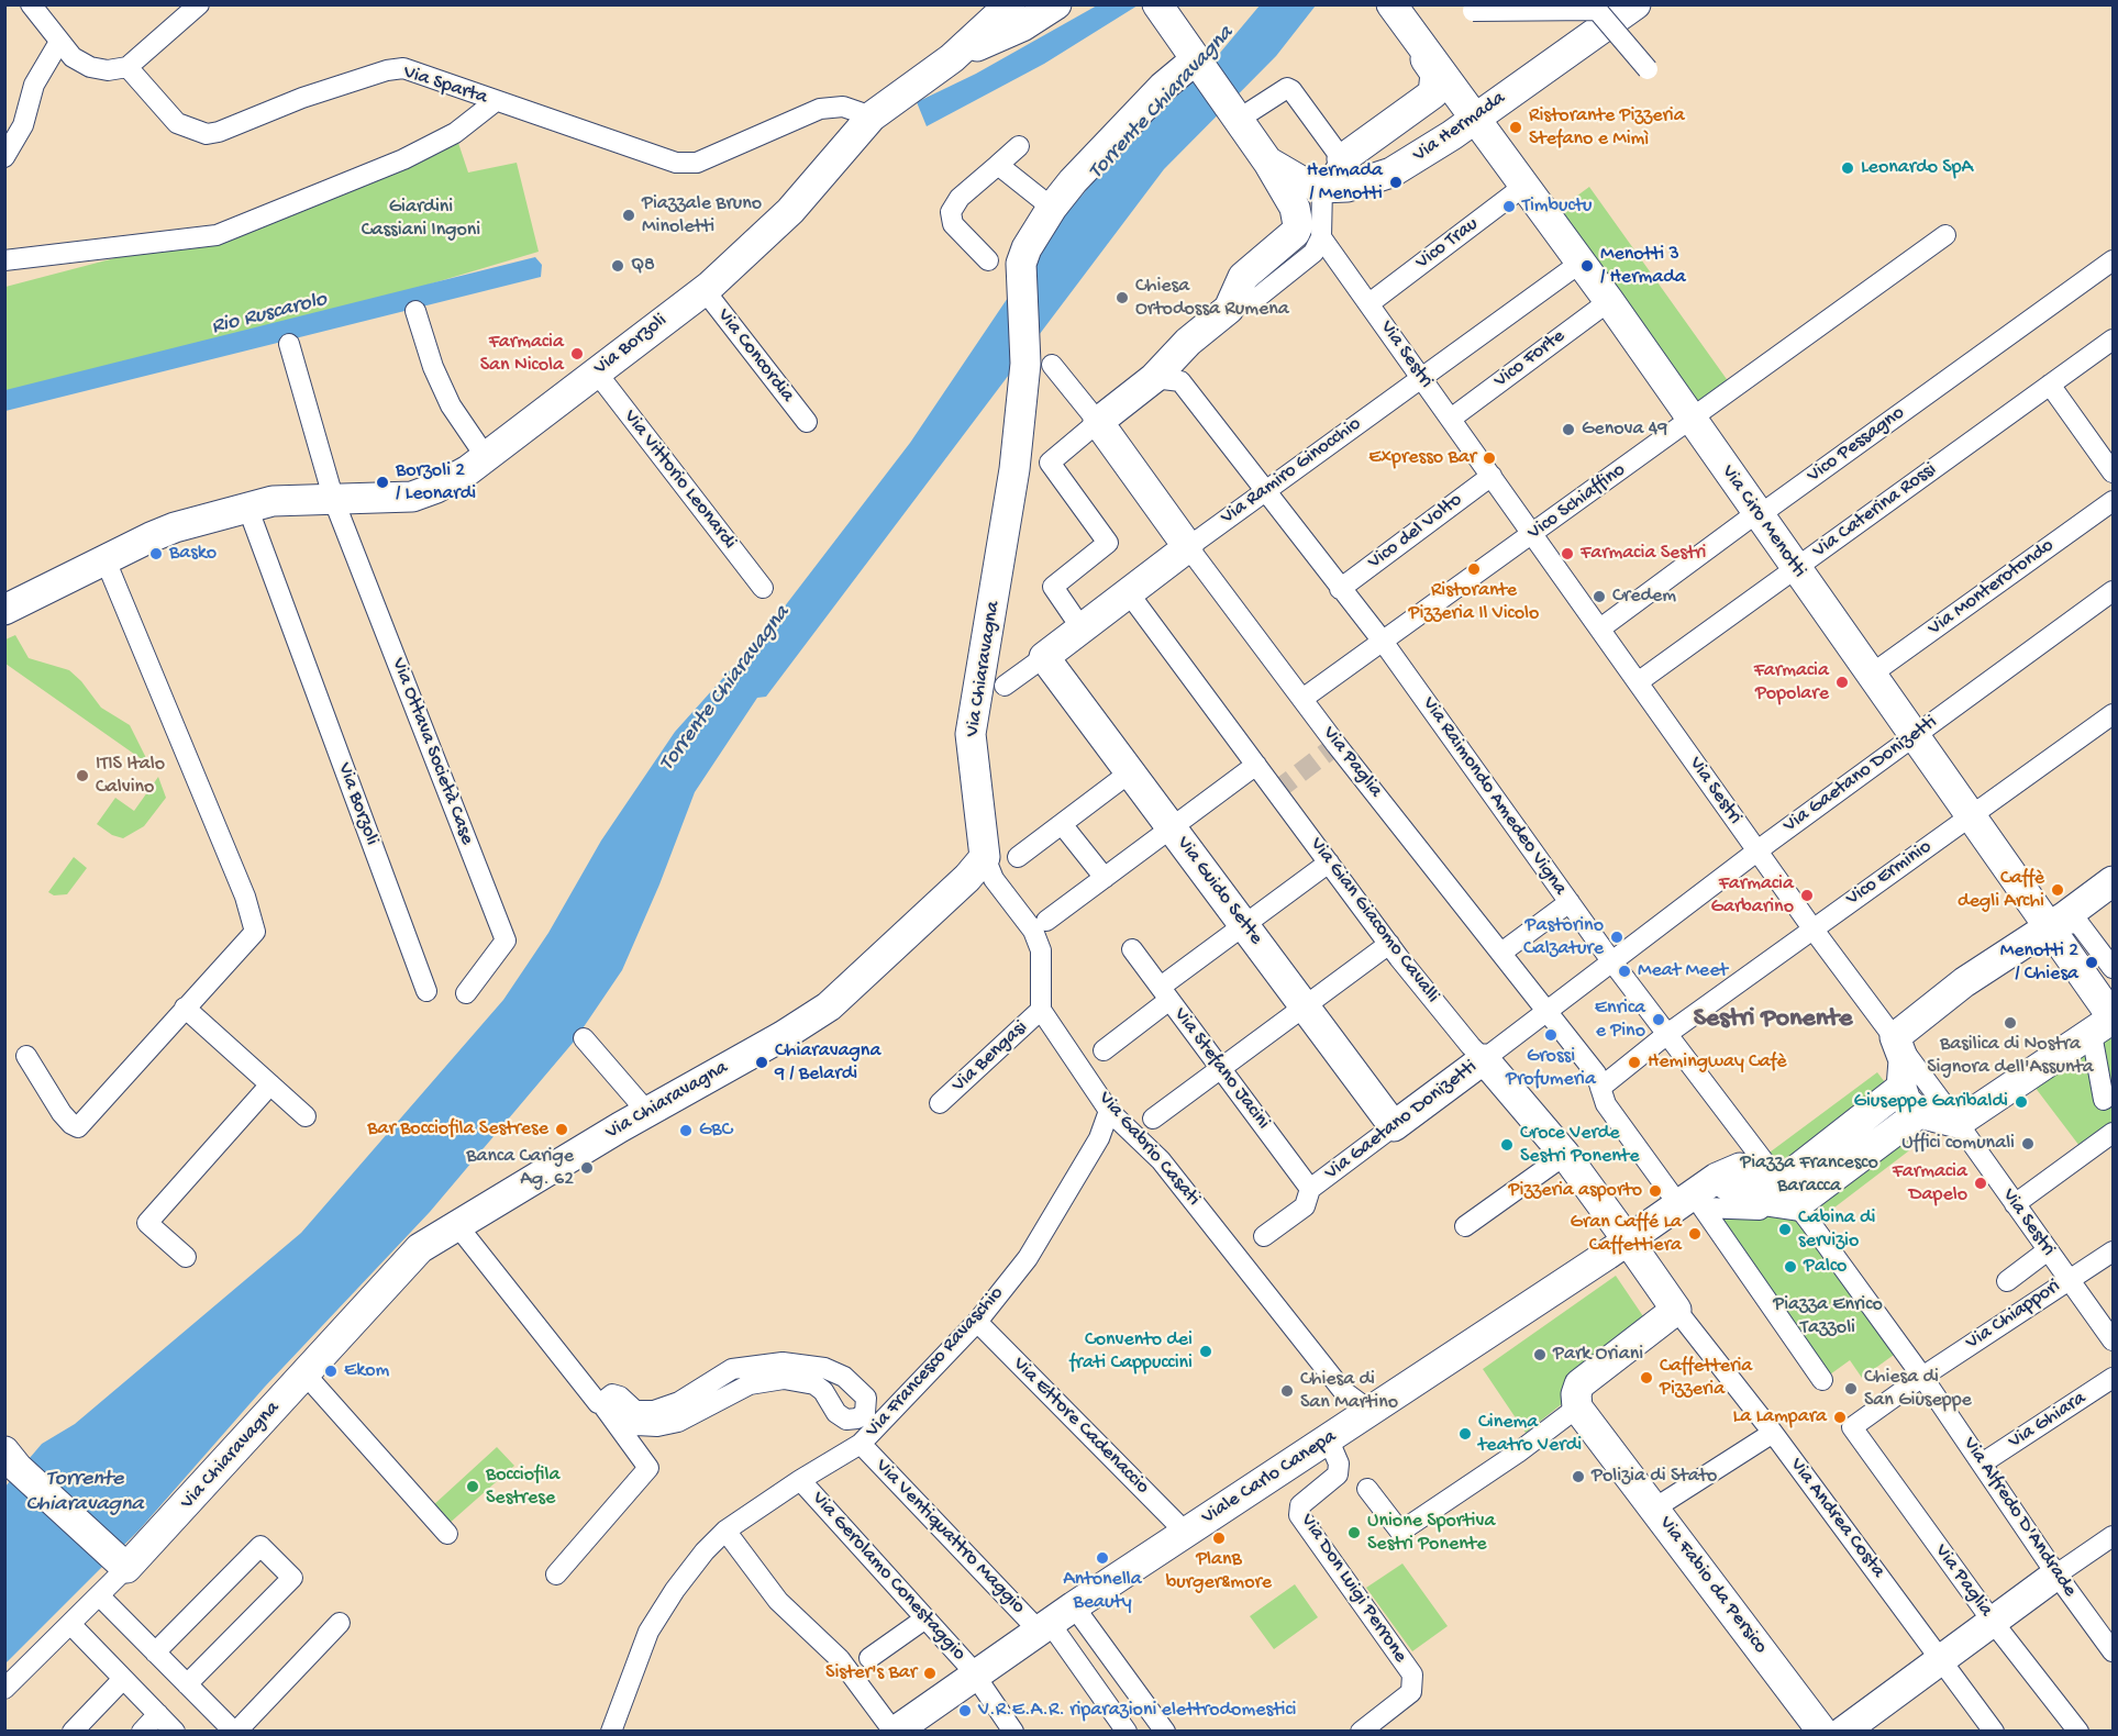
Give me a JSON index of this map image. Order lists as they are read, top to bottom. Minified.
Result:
{"streets":{"street":["Via Sparta","Via Hermada","Vico Trau","Via Borzoli","Via Sestri","Via Concordia","Vico Forte","Vico Pessagno","Via Ramiro Ginocchio","Via Vittorio Leonardi","Vico Schiaffino","Via Caterina Rossi","Via Ciro Menotti","Vico del Volto","Via Monterotondo","Via Chiaravagna","Via Ottava Società Case","Via Paglia","Via Gaetano Donizetti","Via Raimondo Amedeo Vigna","Vico Erminio","Via Guido Sette","Via Gian Giacomo Cavalli","Via Bengasi","Via Stefano Jacini","Via Gabrio Casati","Via Chiappori","Via Francesco Ravaschio","Via Ghiara","Via Ettore Cadenaccio","Viale Carlo Canepa","Via Alfredo D'Andrade","Via Andrea Costa","Via Ventiquattro Maggio","Via Gerolamo Conestaggio","Via Fabio da Persico","Via Don Luigi Perrone"]},"crossings":[["Via Sparta","Via Borzoli"],["Via Hermada","Via Ciro Menotti"],["Vico Trau","Via Sestri"],["Vico Trau","Via Ciro Menotti"],["Via Borzoli","Via Concordia"],["Via Borzoli","Via Vittorio Leonardi"],["Via Borzoli","Via Ottava Società Case"],["Via Sestri","Vico Forte"],["Via Sestri","Vico Pessagno"],["Via Sestri","Via Ramiro Ginocchio"],["Via Sestri","Vico Schiaffino"],["Via Sestri","Via Caterina Rossi"],["Via Sestri","Vico del Volto"],["Via Sestri","Via Gaetano Donizetti"],["Via Sestri","Vico Erminio"],["Via Sestri","Via Chiappori"],["Vico Forte","Via Ciro Menotti"],["Vico Pessagno","Via Ciro Menotti"],["Via Ramiro Ginocchio","Via Ciro Menotti"],["Via Ramiro Ginocchio","Via Paglia"],["Via Ramiro Ginocchio","Via Raimondo Amedeo Vigna"],["Via Ramiro Ginocchio","Via Guido Sette"],["Via Ramiro Ginocchio","Via Gian Giacomo Cavalli"],["Vico Schiaffino","Via Ciro Menotti"],["Vico Schiaffino","Via Paglia"],["Vico Schiaffino","Via Raimondo Amedeo Vigna"],["Via Caterina Rossi","Via Ciro Menotti"],["Via Ciro Menotti","Via Monterotondo"],["Via Ciro Menotti","Via Gaetano Donizetti"],["Via Ciro Menotti","Vico Erminio"],["Vico del Volto","Via Raimondo Amedeo Vigna"],["Via Paglia","Via Gaetano Donizetti"],["Via Paglia","Vico Erminio"],["Via Paglia","Via Chiappori"],["Via Gaetano Donizetti","Via Raimondo Amedeo Vigna"],["Via Gaetano Donizetti","Via Guido Sette"],["Via Gaetano Donizetti","Via Gian Giacomo Cavalli"],["Via Gaetano Donizetti","Via Stefano Jacini"],["Via Raimondo Amedeo Vigna","Vico Erminio"],["Via Raimondo Amedeo Vigna","Viale Carlo Canepa"],["Via Raimondo Amedeo Vigna","Via Alfredo D'Andrade"],["Via Gian Giacomo Cavalli","Viale Carlo Canepa"],["Via Gian Giacomo Cavalli","Via Andrea Costa"],["Via Bengasi","Via Gabrio Casati"],["Via Gabrio Casati","Via Francesco Ravaschio"],["Via Gabrio Casati","Viale Carlo Canepa"],["Via Chiappori","Via Alfredo D'Andrade"],["Via Francesco Ravaschio","Via Ettore Cadenaccio"],["Via Francesco Ravaschio","Via Ventiquattro Maggio"],["Via Francesco Ravaschio","Via Gerolamo Conestaggio"],["Via Ghiara","Via Alfredo D'Andrade"],["Via Ettore Cadenaccio","Viale Carlo Canepa"],["Viale Carlo Canepa","Via Alfredo D'Andrade"],["Viale Carlo Canepa","Via Ventiquattro Maggio"],["Viale Carlo Canepa","Via Gerolamo Conestaggio"],["Viale Carlo Canepa","Via Don Luigi Perrone"]],"districts":["Sestri Ponente"],"water":["Torrente Chiaravagna","Rio Ruscarolo"],"parks":["Giardini Cassiani Ingoni","Piazza Francesco Baracca","Piazza Enrico Tazzoli"],"places":["Ristorante Pizzeria Stefano e Mimì","Leonardo SpA","Hermada / Menotti","Timbuctu","Piazzale Bruno Minoletti","Q8","Menotti 3 / Hermada","Chiesa Ortodossa Rumena","Farmacia San Nicola","Genova 49","Expresso Bar","Borzoli 2 / Leonardi","Basko","Farmacia Sestri","Ristorante Pizzeria Il Vicolo","Credem","Farmacia Popolare","ITIS Italo Calvino","Caffè degli Archi","Farmacia Garbarino","Pastorino Calzature","Menotti 2 / Chiesa","Meat Meet","Enrica e Pino","Basilica di Nostra Signora dell'Assunta","Grossi Profumeria","Chiaravagna 9 / Belardi","Hemingway Cafè","Giuseppe Garibaldi","Bar Bocciofila Sestrese","GBC","Uffici comunali","Croce Verde Sestri Ponente","Banca Carige Ag. 62","Farmacia Dapelo","Pizzeria asporto","Cabina di servizio","Gran Caffé La Caffettiera","Palco","Convento dei frati Cappuccini","Park Oriani","Ekom","Caffetteria Pizzeria","Chiesa di San Giuseppe","Chiesa di San Martino","La Lampara","Cinema teatro Verdi","Polizia di Stato","Bocciofila Sestrese","Unione Sportiva Sestri Ponente","PlanB burger&more","Antonella Beauty","Sister's Bar","V.R.E.A.R. riparazioni elettrodomestici"]}
